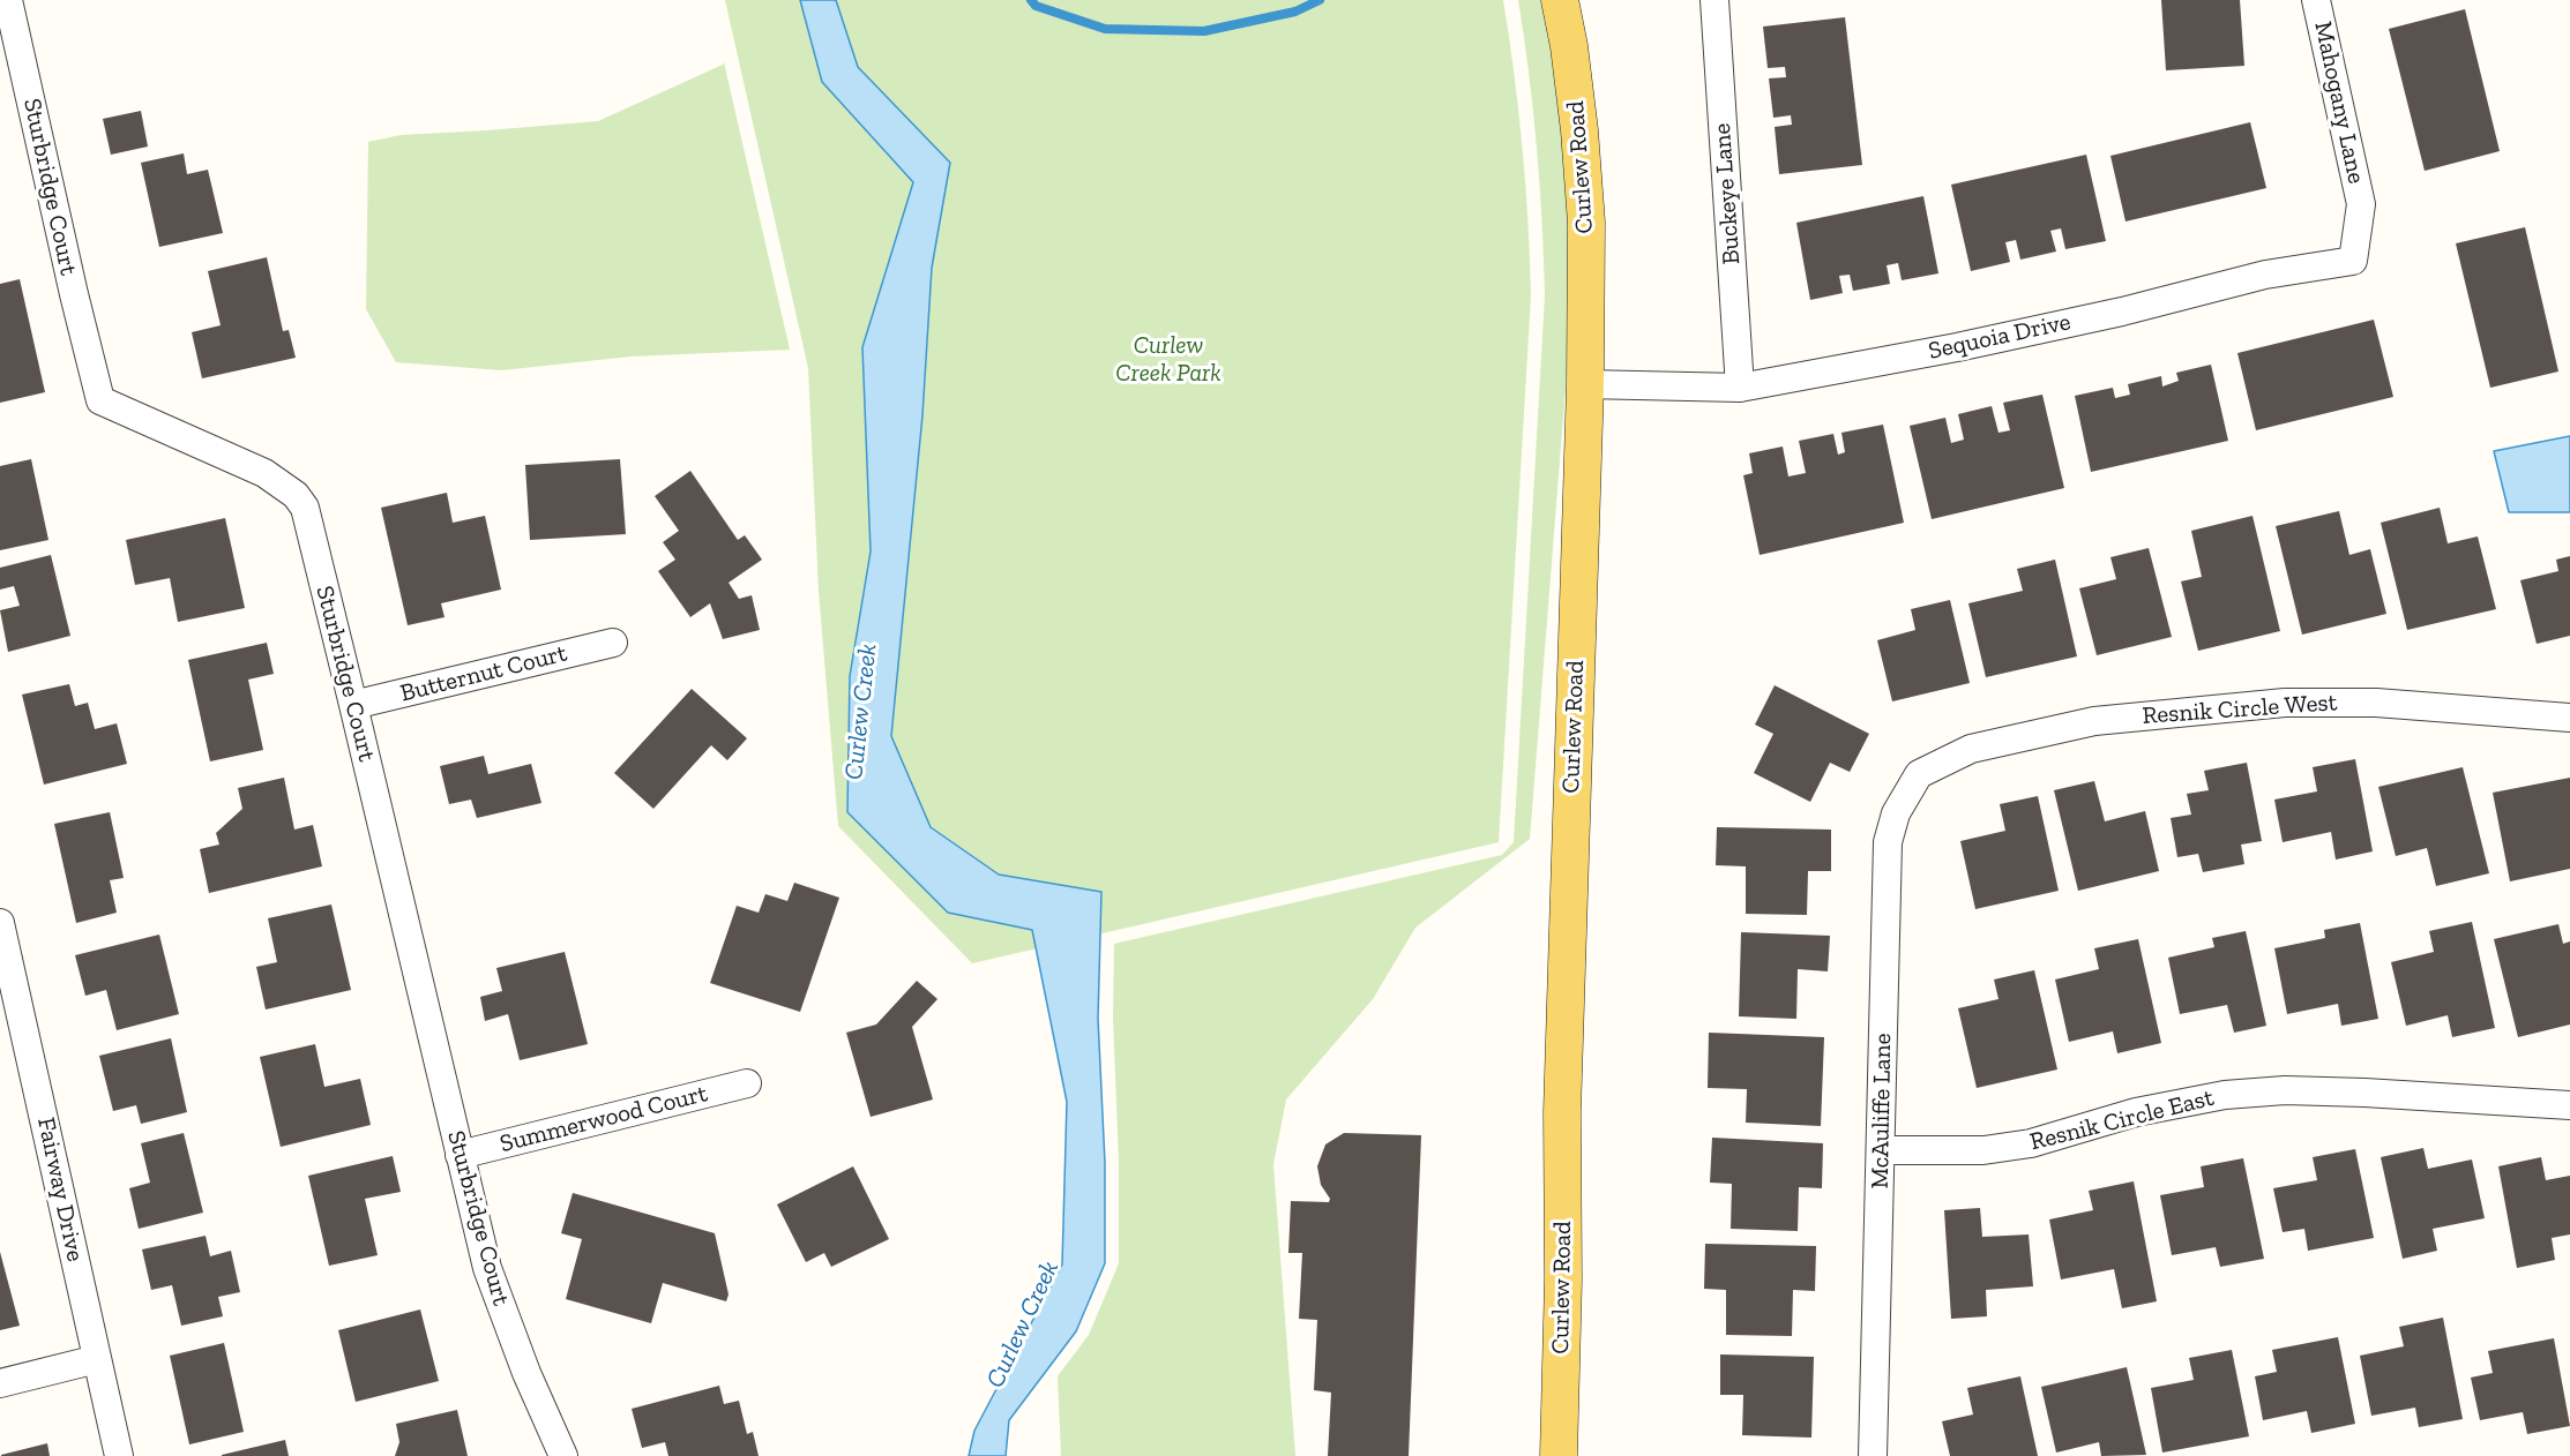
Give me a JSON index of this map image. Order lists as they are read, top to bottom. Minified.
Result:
{"streets":{"main road":["Curlew Road"],"street":["Mahogany Lane","Sturbridge Court","Buckeye Lane","Sequoia Drive","Butternut Court","Resnik Circle West","McAuliffe Lane","Summerwood Court","Resnik Circle East","Fairway Drive"]},"crossings":[["Mahogany Lane","Sequoia Drive"],["Curlew Road","Sequoia Drive"],["Sturbridge Court","Butternut Court"],["Sturbridge Court","Summerwood Court"],["Buckeye Lane","Sequoia Drive"],["Resnik Circle West","McAuliffe Lane"],["McAuliffe Lane","Resnik Circle East"]],"water":["Curlew Creek"],"parks":["Curlew Creek Park"]}
